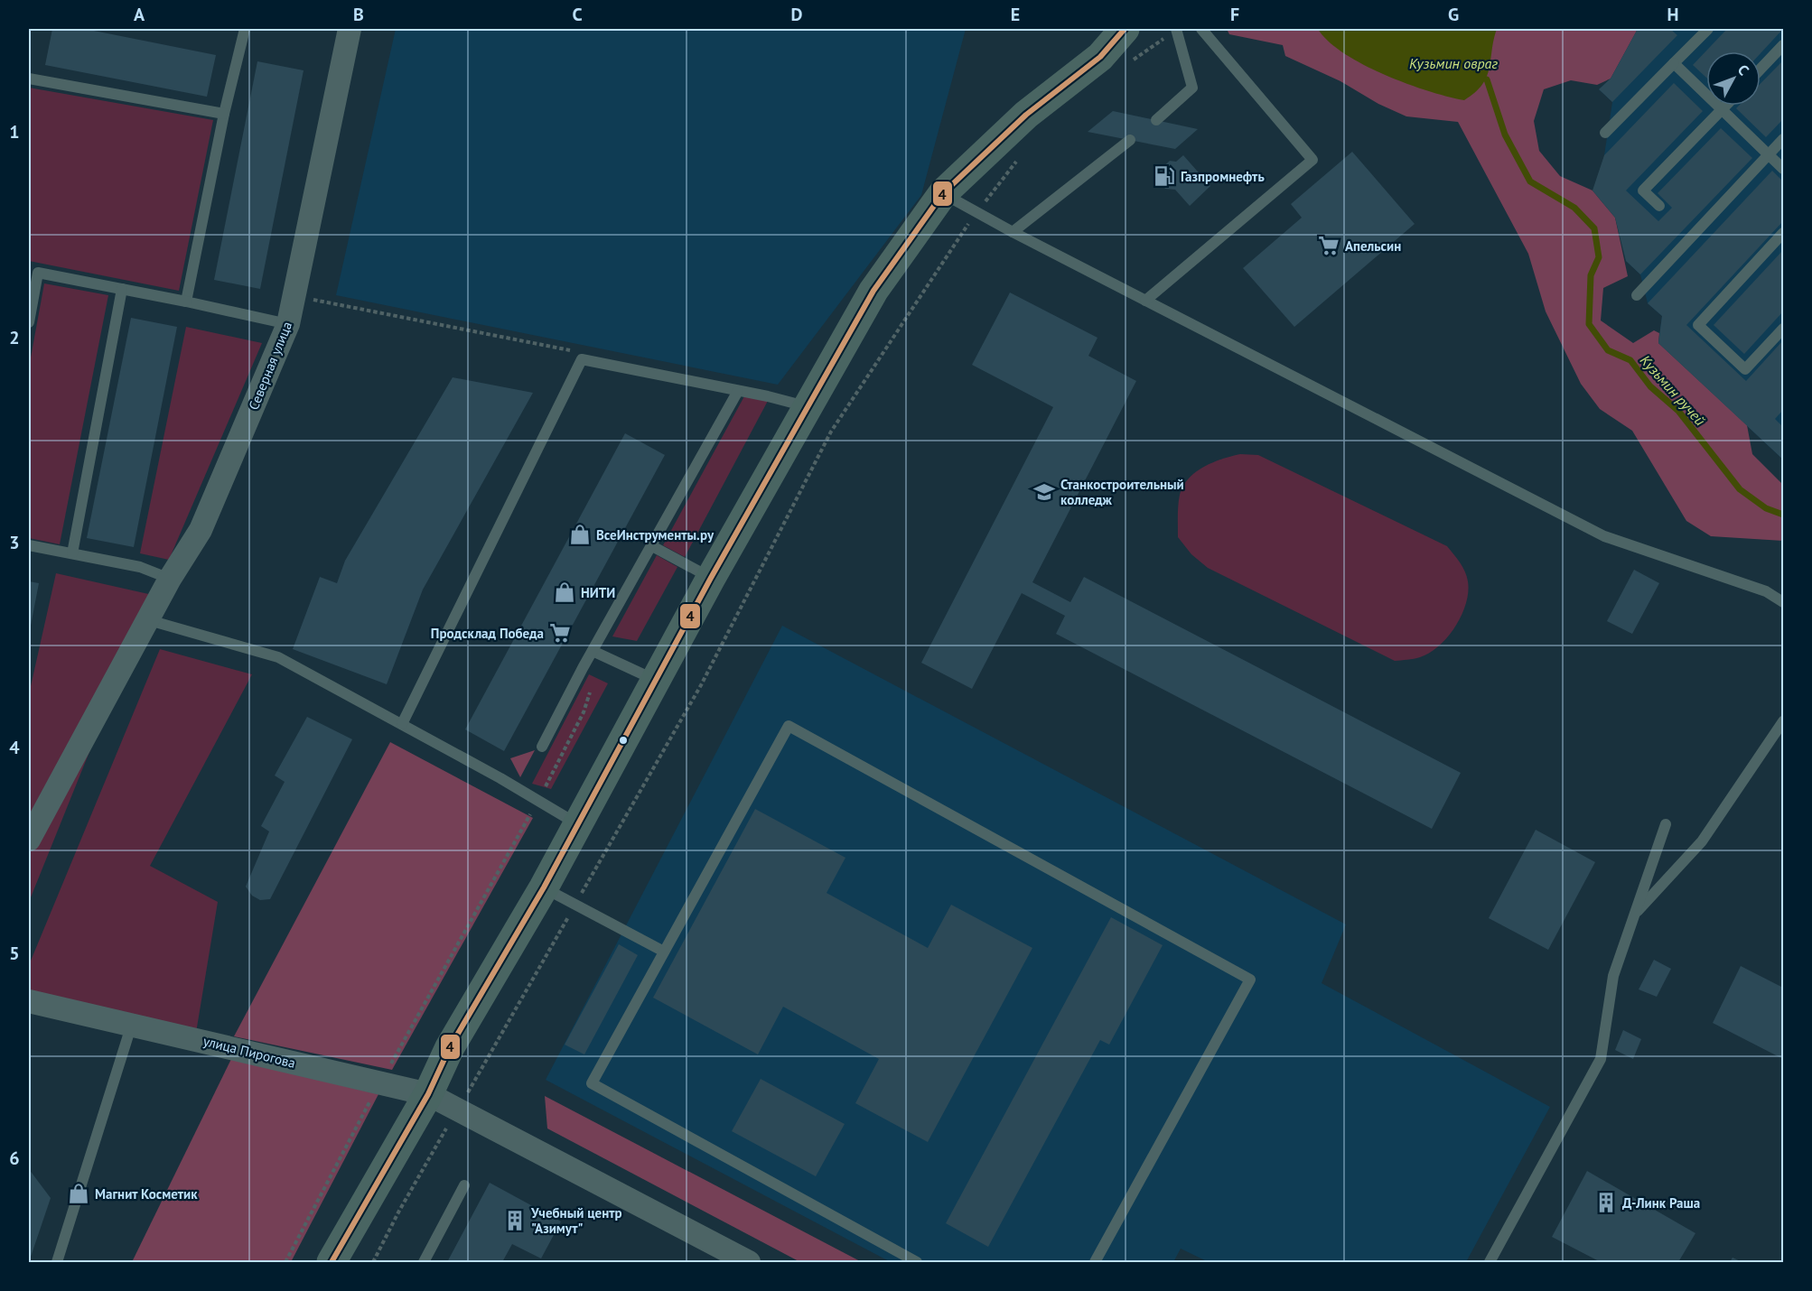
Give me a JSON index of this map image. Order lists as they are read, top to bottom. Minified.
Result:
{"streets":{"street":["Северная улица","улица Пирогова"]},"water":["Кузьмин овраг","Кузьмин ручей"],"places":{"fuel station":["Газпромнефть"],"supermarket":["Апельсин","Продсклад Победа"],"school or university":["Станкостроительный колледж"],"shop":["ВсеИнструменты.ру","НИТИ","Магнит Косметик"],"building":["Д-Линк Раша","Учебный центр \"Азимут\""]},"lines":["transit line 4"],"north":"top right","grid":{"columns":["A","B","C","D","E","F","G","H"],"rows":["1","2","3","4","5","6"]}}
